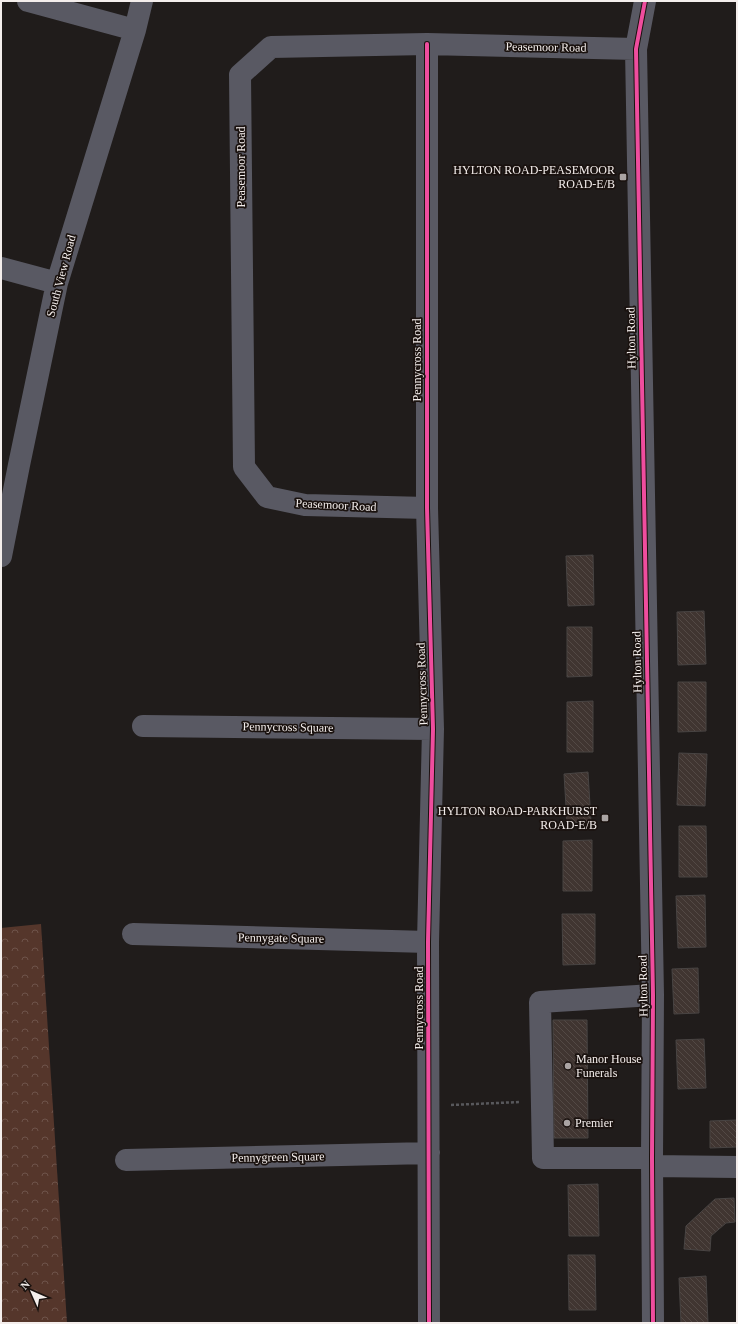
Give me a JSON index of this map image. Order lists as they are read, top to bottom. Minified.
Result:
{"streets":{"street":["Peasemoor Road","South View Road","Hylton Road","Pennycross Road","Pennycross Square","Pennygate Square","Pennygreen Square"]},"crossings":[["Peasemoor Road","Hylton Road"],["Peasemoor Road","Pennycross Road"],["Pennycross Road","Pennycross Square"],["Pennycross Road","Pennygate Square"],["Pennycross Road","Pennygreen Square"]],"places":{"transit":["HYLTON ROAD-PEASEMOOR ROAD-E/B","HYLTON ROAD-PARKHURST ROAD-E/B"],"other":["Manor House Funerals","Premier"]},"north":"top left"}
